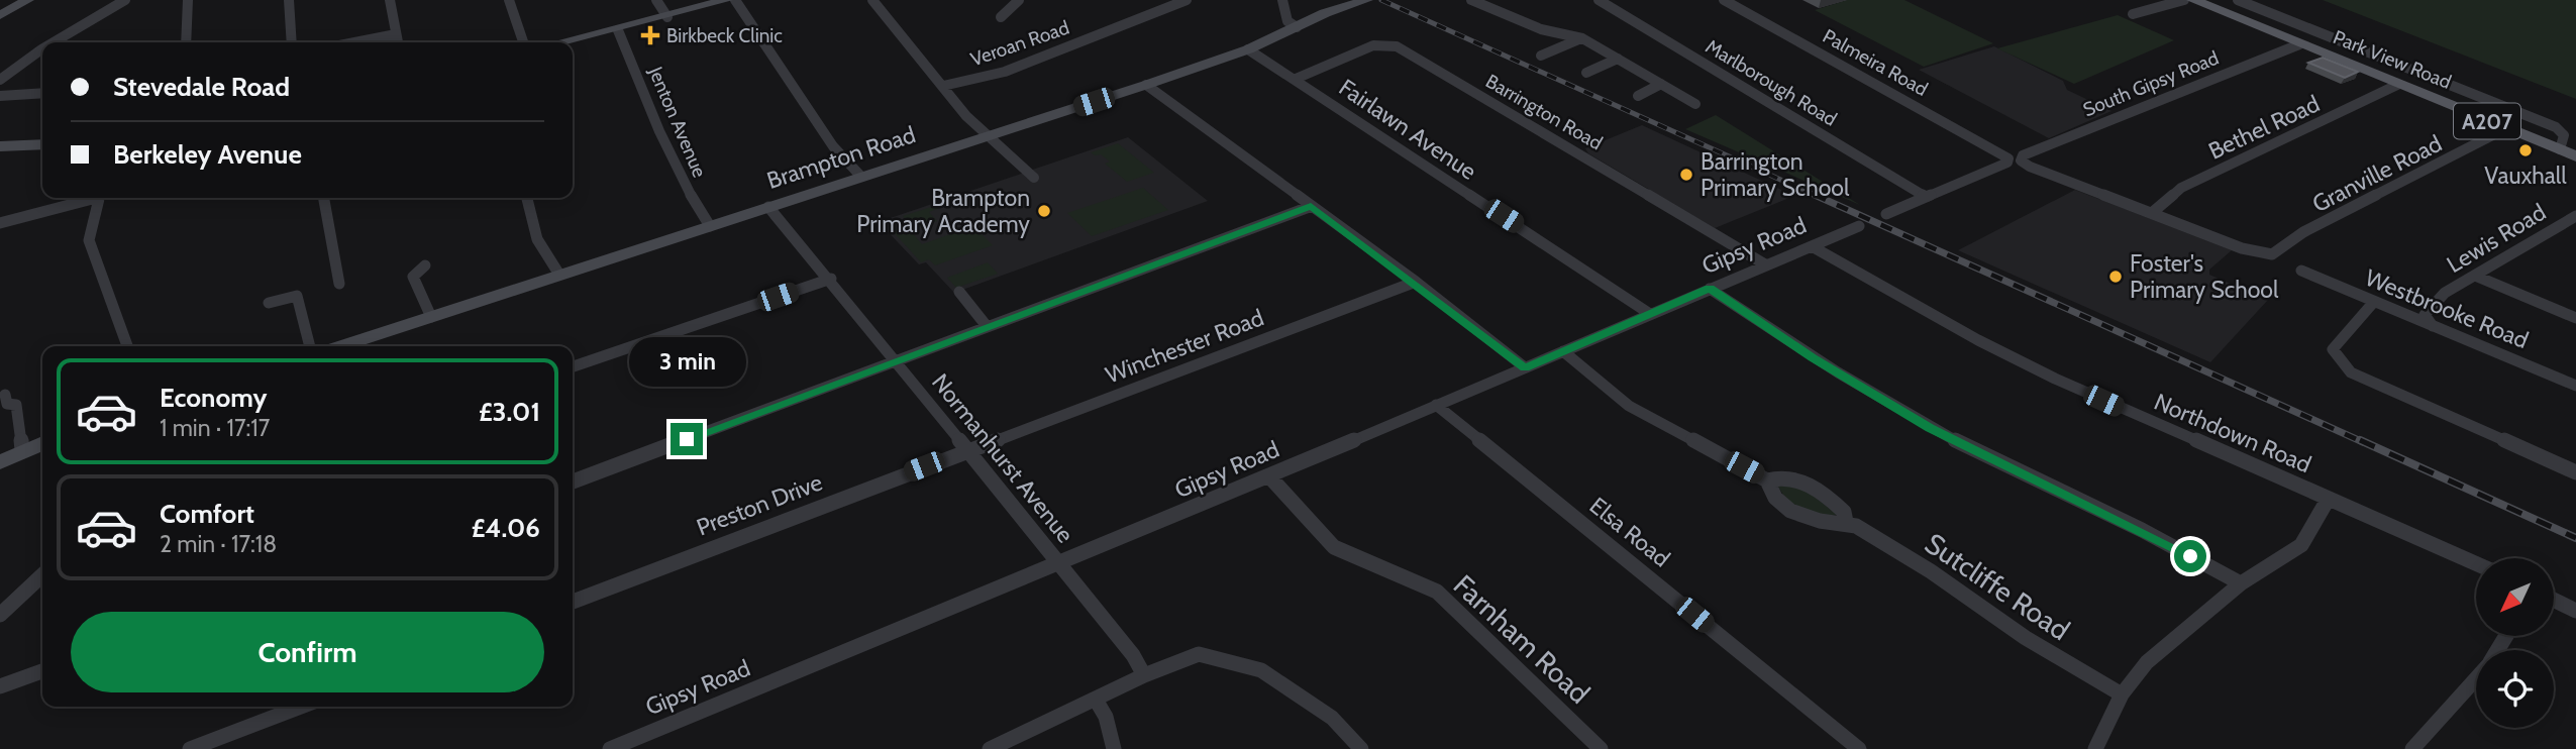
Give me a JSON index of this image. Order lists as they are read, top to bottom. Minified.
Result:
{"streets":{"main road":["Park View Road","A207"],"street":["Veroan Road","Palmeira Road","Marlborough Road","South Gipsy Road","Barrington Road","Jenton Avenue","Bethel Road","Fairlawn Avenue","Brampton Road","Granville Road","Lewis Road","Gipsy Road","Westbrooke Road","Winchester Road","Northdown Road","Normanhurst Avenue","Preston Drive","Elsa Road","Sutcliffe Road","Farnham Road"]},"crossings":[["Park View Road","South Gipsy Road"],["Park View Road","Bethel Road"],["Park View Road","Granville Road"],["Palmeira Road","Marlborough Road"],["South Gipsy Road","Bethel Road"],["South Gipsy Road","Granville Road"],["Barrington Road","Fairlawn Avenue"],["Barrington Road","Gipsy Road"],["Jenton Avenue","Brampton Road"],["Bethel Road","Granville Road"],["Fairlawn Avenue","Brampton Road"],["Fairlawn Avenue","Gipsy Road"],["Brampton Road","Normanhurst Avenue"],["Lewis Road","Westbrooke Road"],["Gipsy Road","Northdown Road"],["Gipsy Road","Normanhurst Avenue"],["Gipsy Road","Elsa Road"],["Gipsy Road","Sutcliffe Road"],["Gipsy Road","Farnham Road"],["Winchester Road","Normanhurst Avenue"],["Winchester Road","Preston Drive"],["Normanhurst Avenue","Preston Drive"]],"places":{"health":["Birkbeck Clinic"],"other":["Vauxhall","Barrington Primary School","Brampton Primary Academy","Foster's Primary School"]},"north":"bottom left","page":{"banner":["Stevedale Road","Berkeley Avenue"],"bubble":"3 min","list":[{"name":"Economy","note":"1 min · 17:17","value":"£3.01"},{"name":"Comfort","note":"2 min · 17:18","value":"£4.06"}],"buttons":"Confirm"}}
